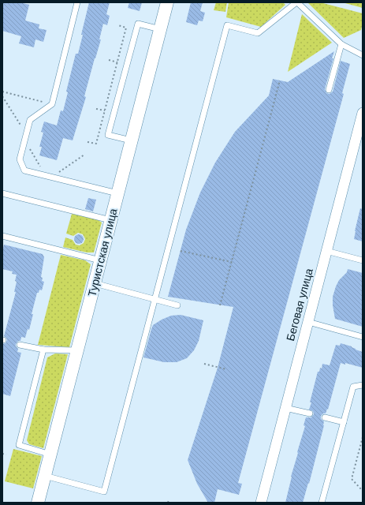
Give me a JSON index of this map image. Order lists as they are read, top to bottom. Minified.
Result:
{"streets":{"street":["Туристская улица","Беговая улица"]}}
